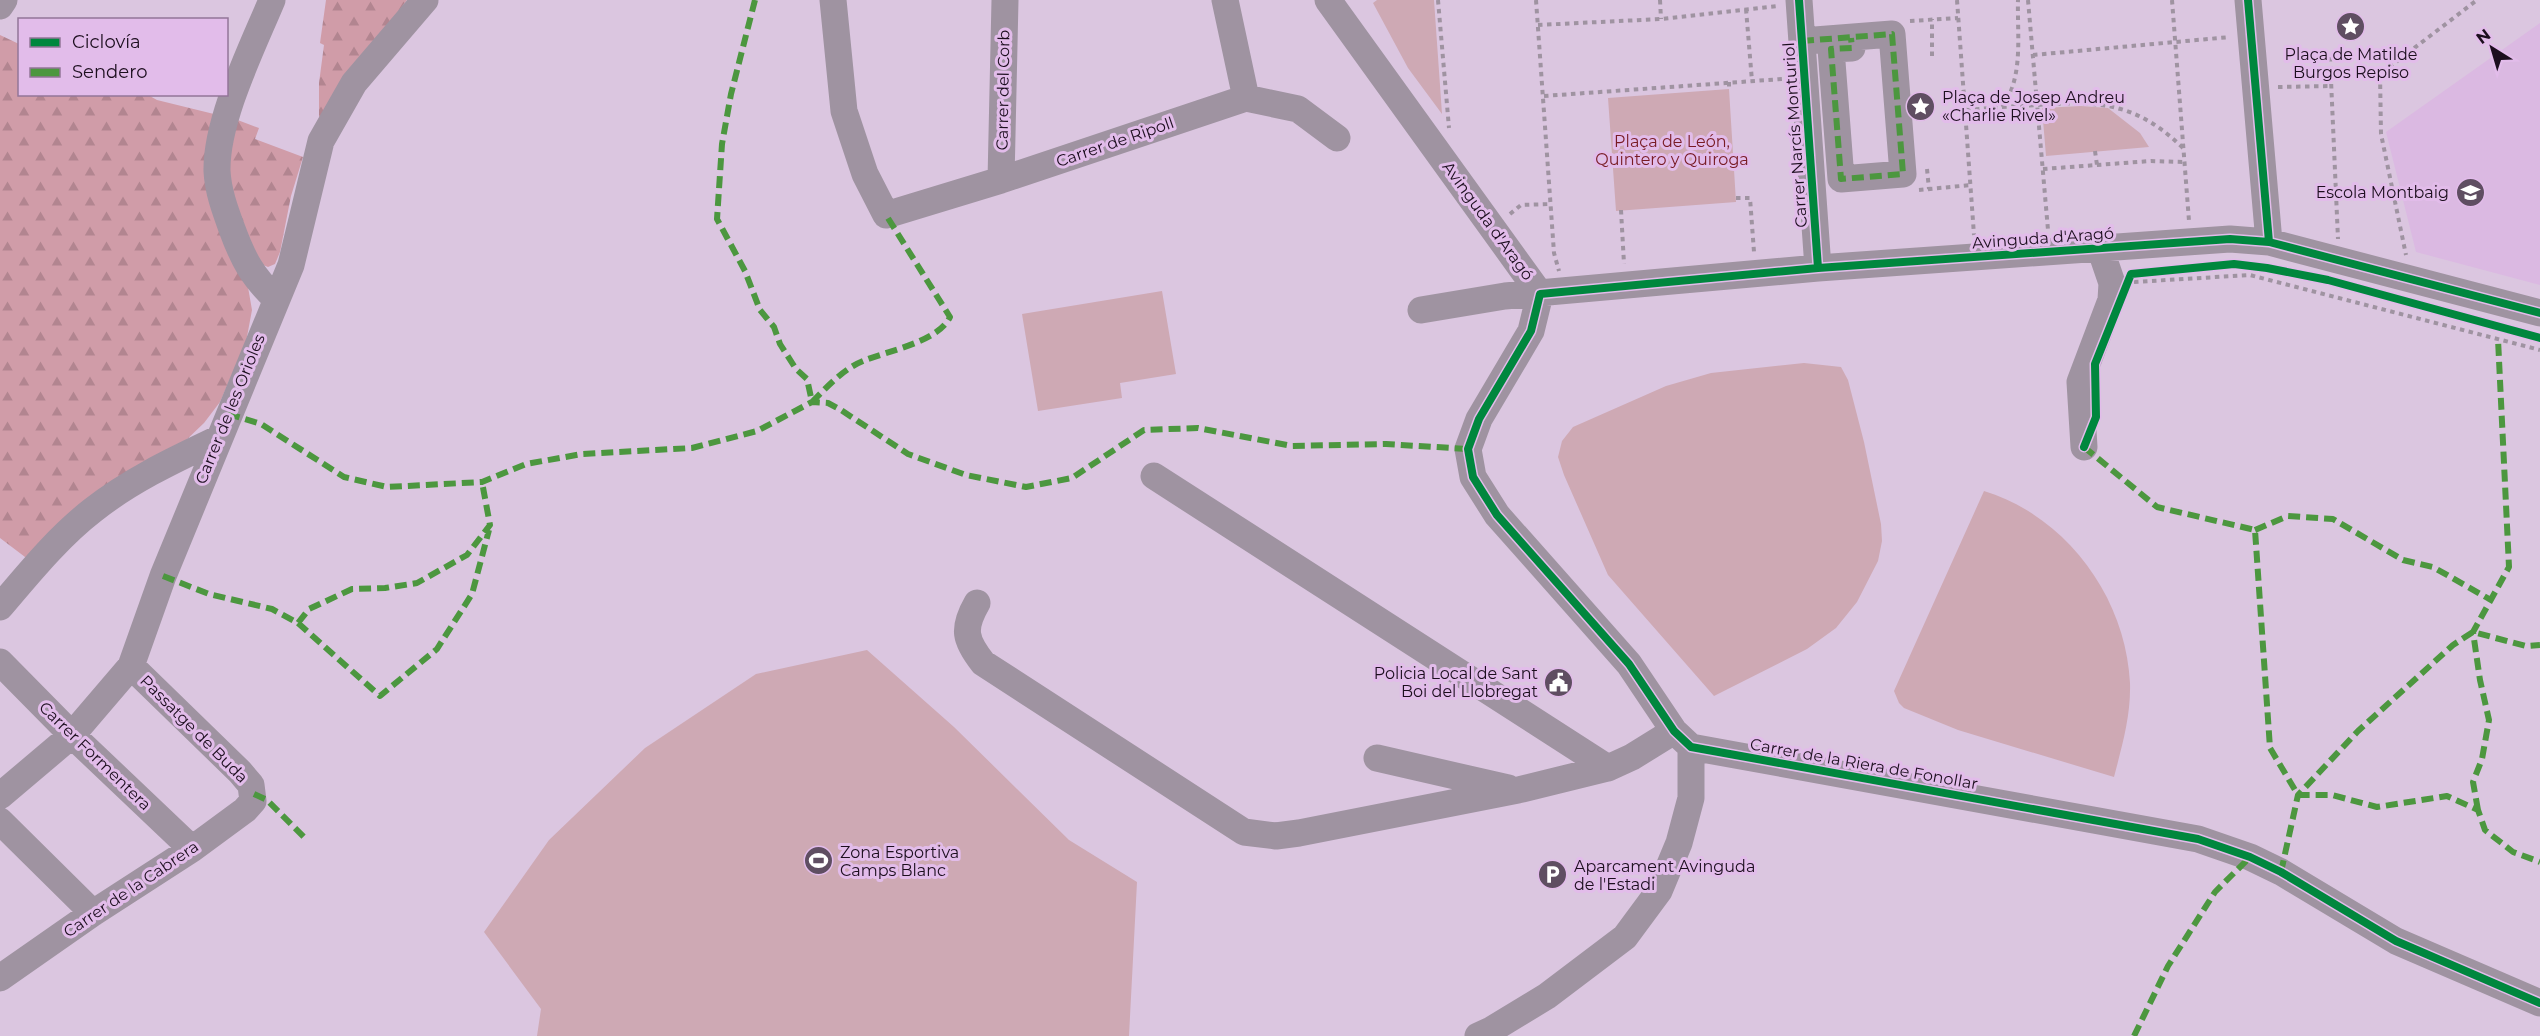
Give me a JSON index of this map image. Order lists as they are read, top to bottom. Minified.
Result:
{"streets":{"street":["Carrer del Corb","Carrer Narcís Monturiol","Carrer de Ripoll","Avinguda d'Aragó","Carrer de les Orioles","Passatge de Buda","Carrer Formentera","Carrer de la Riera de Fonollar","Carrer de la Cabrera"]},"crossings":[["Carrer del Corb","Carrer de Ripoll"],["Carrer Narcís Monturiol","Avinguda d'Aragó"],["Carrer de les Orioles","Passatge de Buda"],["Carrer de les Orioles","Carrer Formentera"],["Passatge de Buda","Carrer de la Cabrera"],["Carrer Formentera","Carrer de la Cabrera"]],"parks":["Plaça de León, Quintero y Quiroga"],"places":{"place":["Plaça de Matilde Burgos Repiso","Plaça de Josep Andreu «Charlie Rivel»"],"school or university":["Escola Montbaig"],"public building":["Policia Local de Sant Boi del Llobregat"],"sports":["Zona Esportiva Camps Blanc"],"parking":["Aparcament Avinguda de l'Estadi"]},"legend":["Ciclovía","Sendero"],"north":"top left"}
